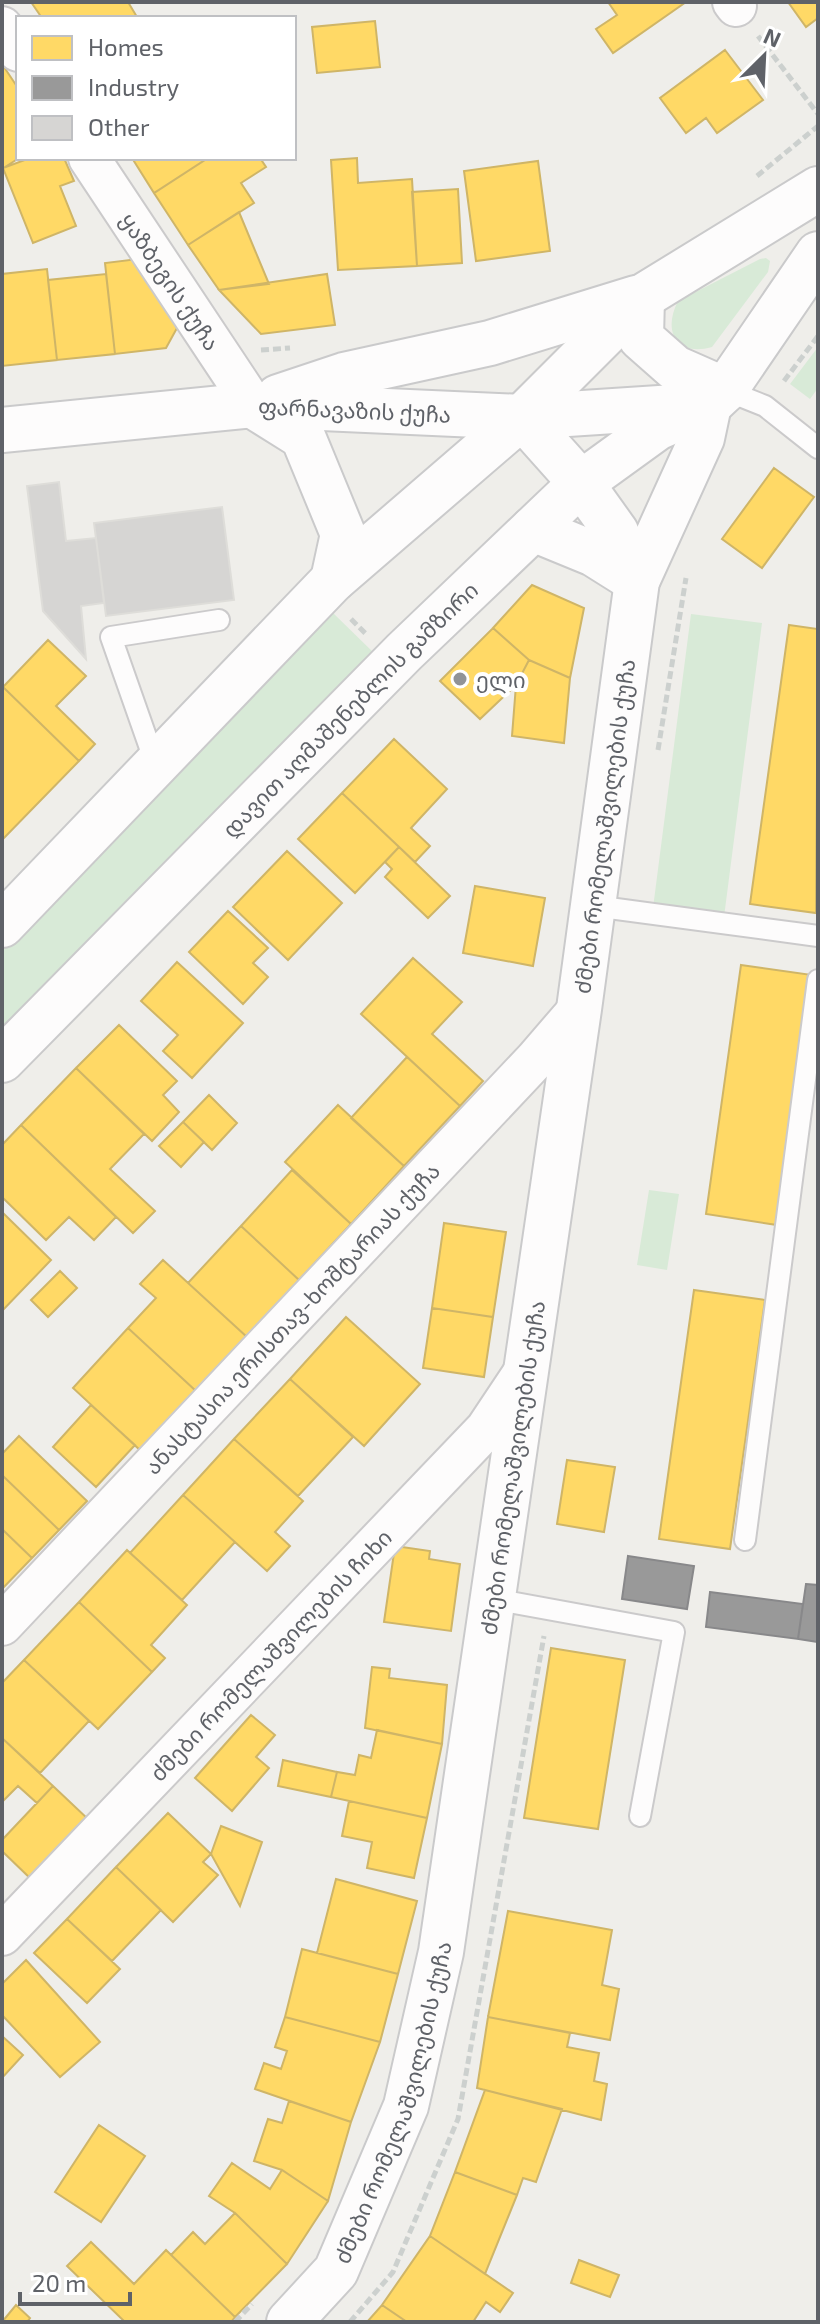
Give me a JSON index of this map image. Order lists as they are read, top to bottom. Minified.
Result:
{"streets":{"street":["ყაზბეგის ქუჩა","ფარნავაზის ქუჩა","დავით აღმაშენებლის გამზირი","ძმები რომელაშვილების ქუჩა","ანასტასია ერისთავ-ხოშტარიას ქუჩა","ძმები რომელაშვილების ჩიხი"]},"crossings":[["ყაზბეგის ქუჩა","ფარნავაზის ქუჩა"],["ფარნავაზის ქუჩა","დავით აღმაშენებლის გამზირი"],["ფარნავაზის ქუჩა","ძმები რომელაშვილების ქუჩა"],["დავით აღმაშენებლის გამზირი","ძმები რომელაშვილების ქუჩა"],["ძმები რომელაშვილების ქუჩა","ანასტასია ერისთავ-ხოშტარიას ქუჩა"],["ძმები რომელაშვილების ქუჩა","ძმები რომელაშვილების ჩიხი"]],"places":["ელი"],"legend":["Homes","Industry","Other"],"scale_bar":"20 m","north":"top right"}
